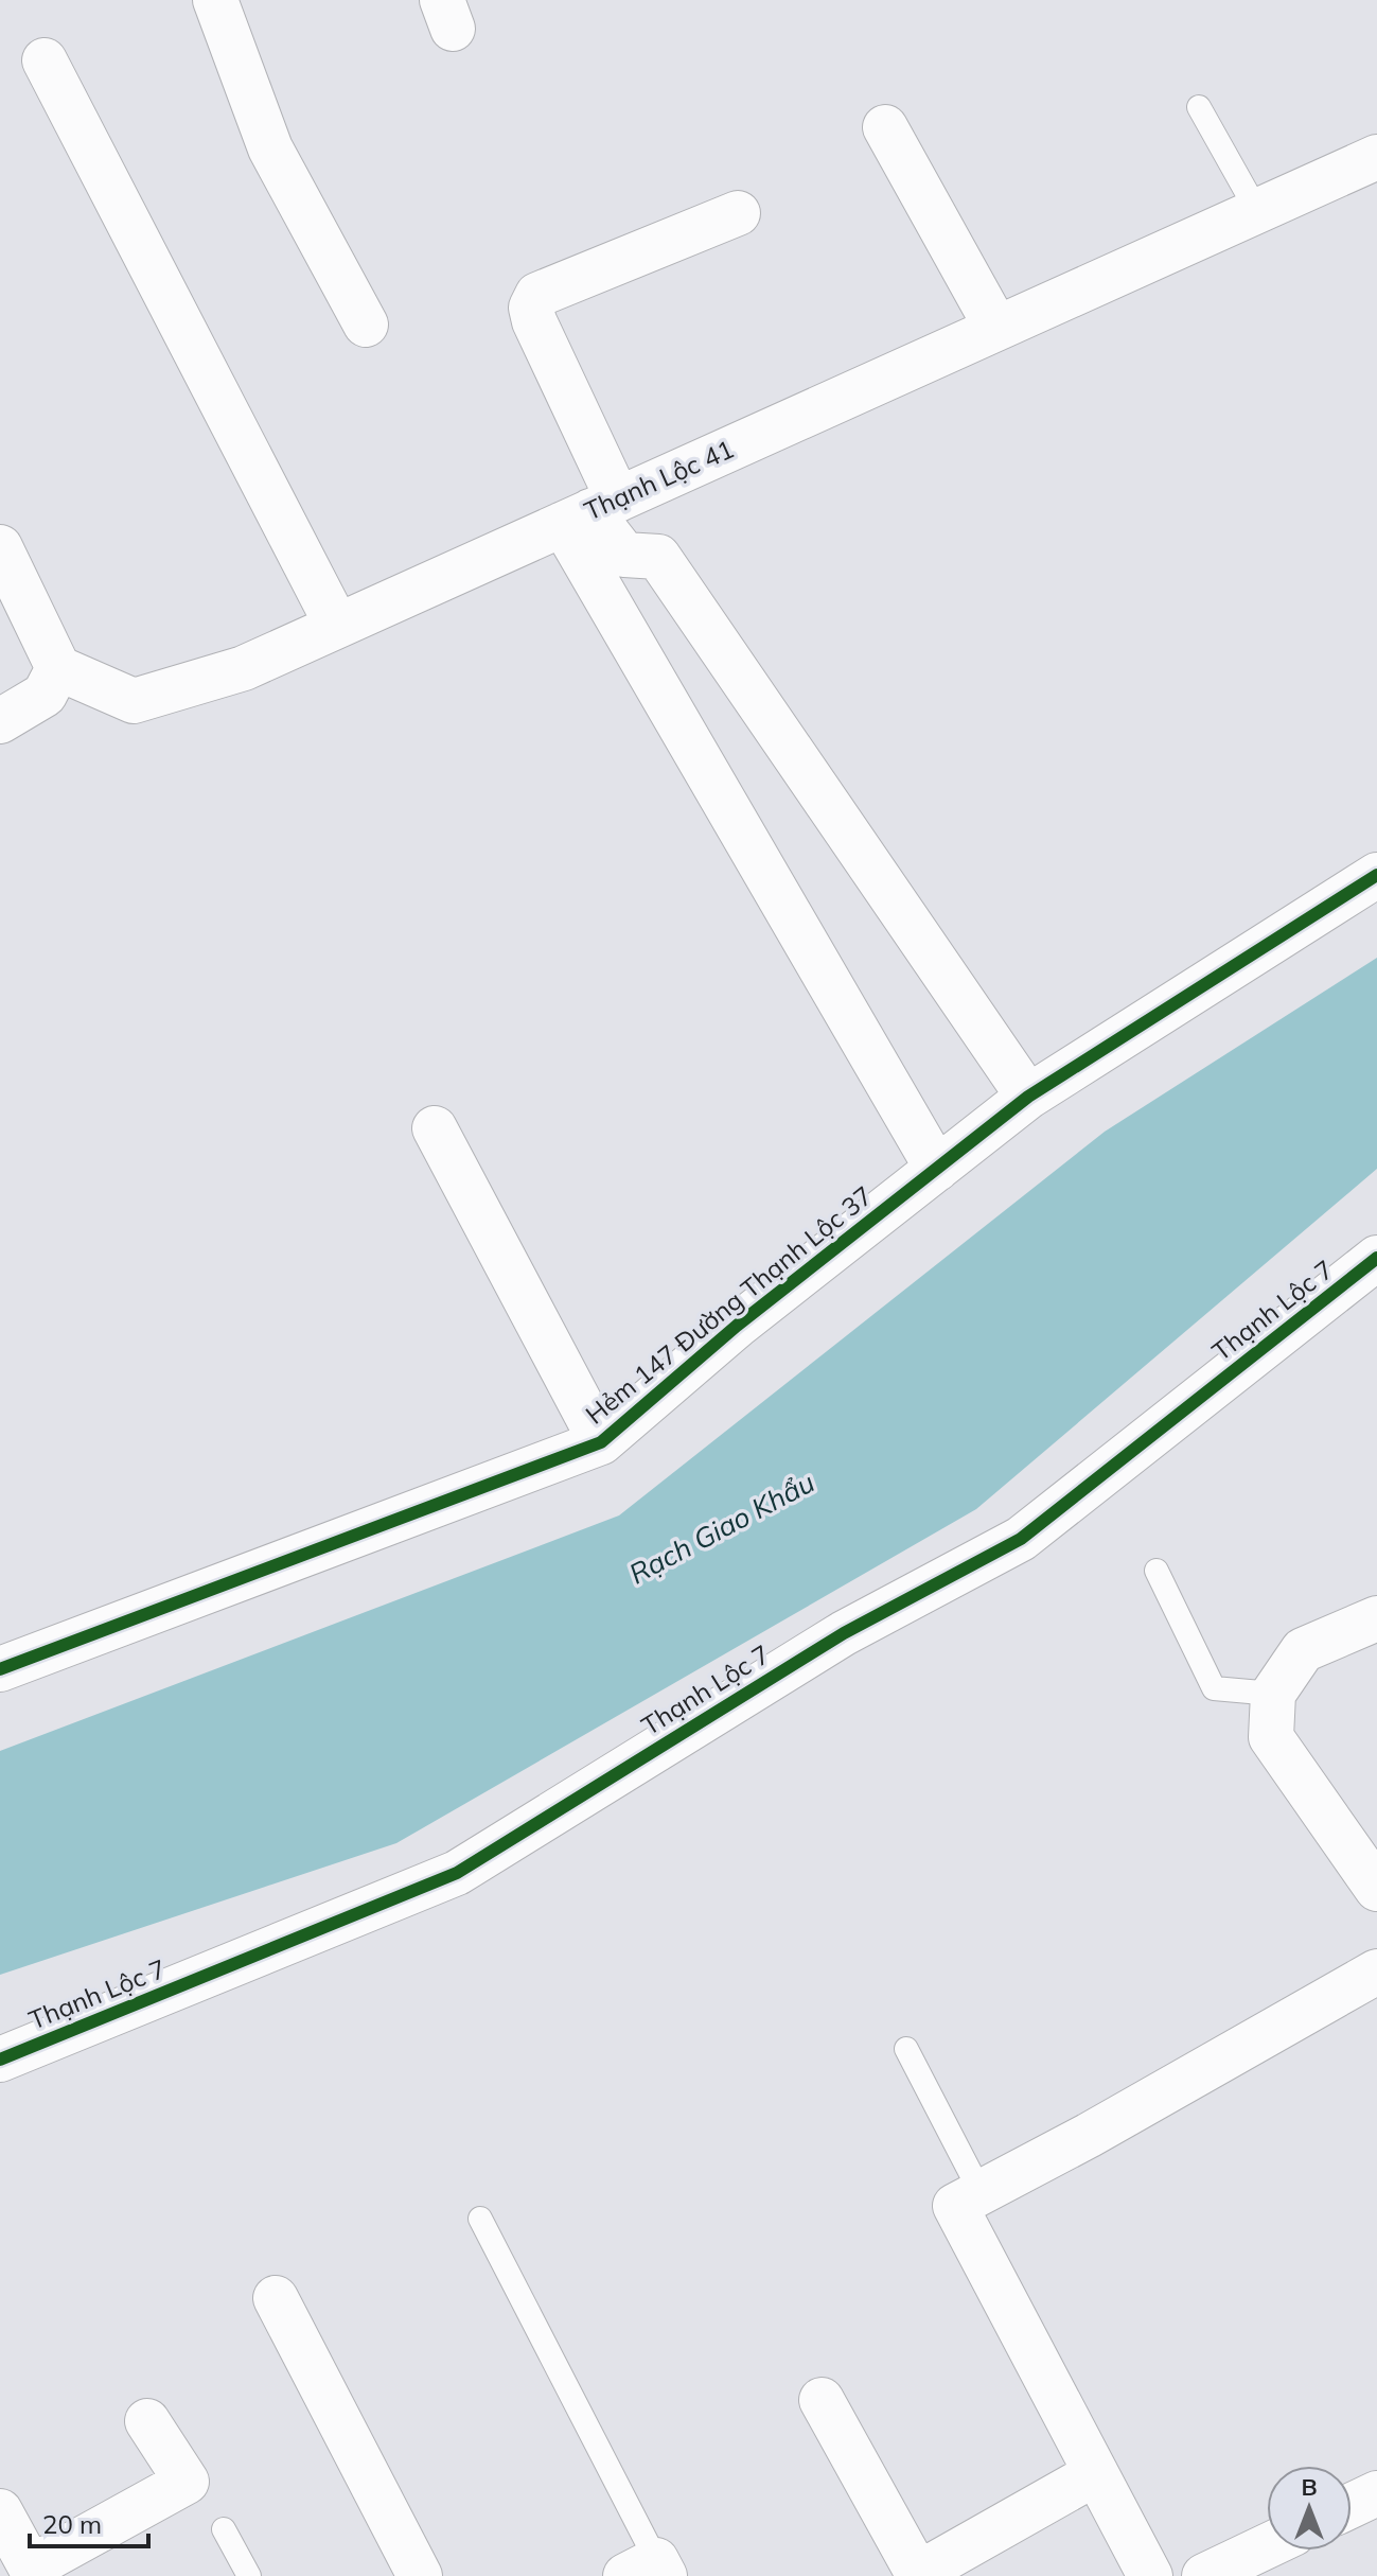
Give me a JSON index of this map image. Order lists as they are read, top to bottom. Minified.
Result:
{"streets":{"street":["Thạnh Lộc 41","Hẻm 147 Đường Thạnh Lộc 37","Thạnh Lộc 7"]},"water":["Rạch Giao Khẩu"],"scale_bar":"20 m","north":"top"}
